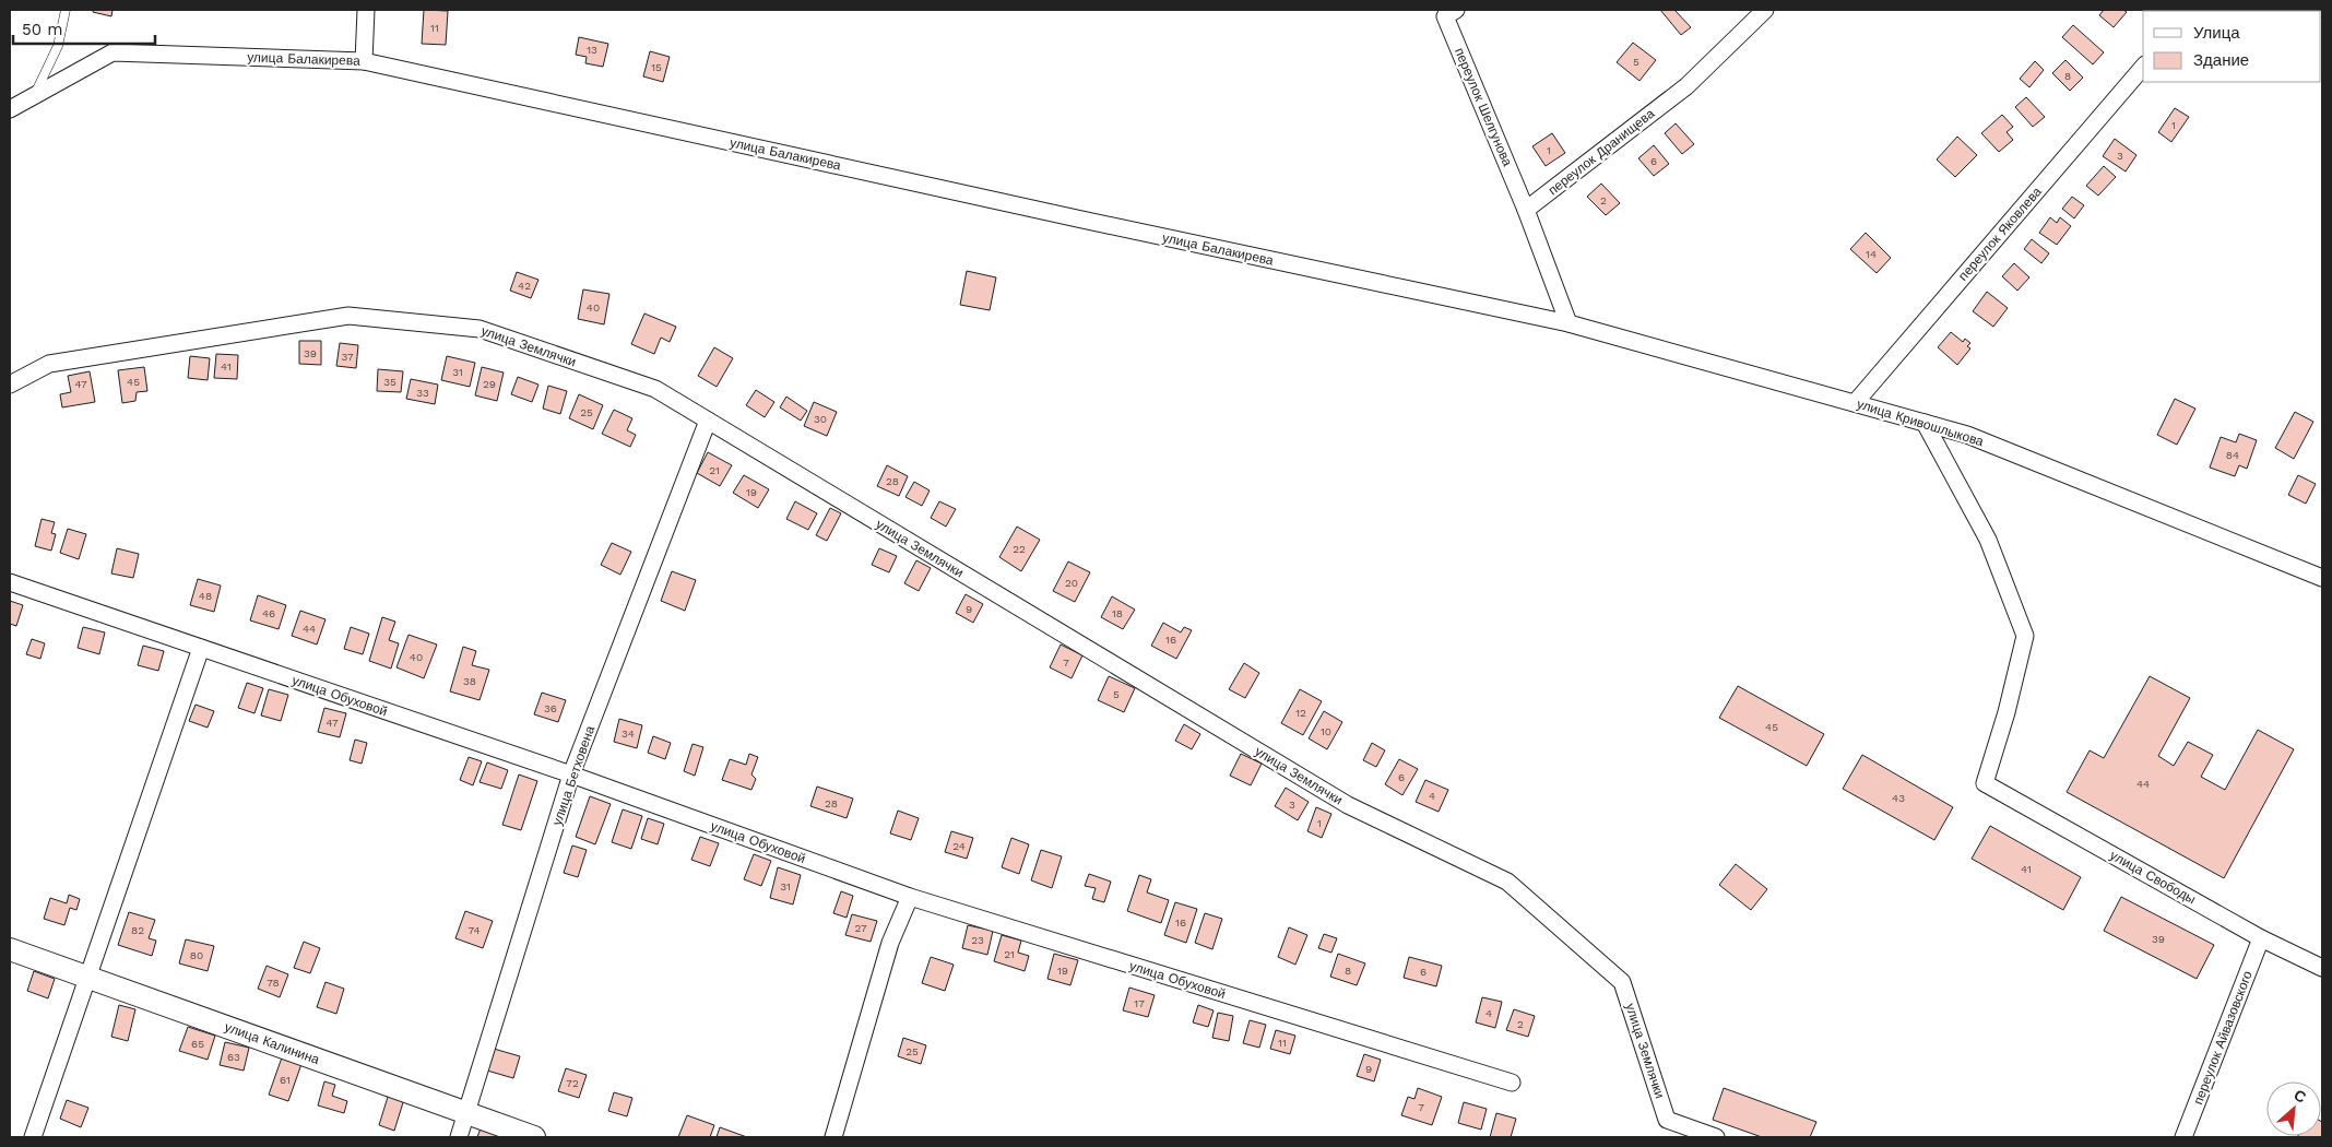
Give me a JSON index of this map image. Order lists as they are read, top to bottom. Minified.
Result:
{"streets":{"street":["улица Балакирева","переулок Шелгунова","переулок Дранищева","переулок Яковлева","улица Землячки","улица Кривошлыкова","улица Обуховой","улица Бетховена","улица Свободы","переулок Айвазовского","улица Калинина"]},"crossings":[["улица Балакирева","улица Кривошлыкова"],["переулок Шелгунова","переулок Дранищева"],["переулок Яковлева","улица Кривошлыкова"],["улица Землячки","улица Бетховена"],["улица Кривошлыкова","улица Свободы"],["улица Обуховой","улица Бетховена"],["улица Бетховена","улица Калинина"],["улица Свободы","переулок Айвазовского"]],"house_numbers":["11","13","5","15","8","1","1","3","6","2","14","42","40","39","37","41","31","45","35","47","29","33","25","30","84","21","28","19","22","20","48","9","46","18","44","16","40","7","38","5","36","12","47","45","10","34","6","44","4","43","28","3","1","24","41","31","16","27","82","74","39","23","21","80","19","8","6","78","17","4","2","11","65","25","63","9","61","72","7"],"legend":["Улица","Здание"],"scale_bar":"50 m","north":"top right"}
